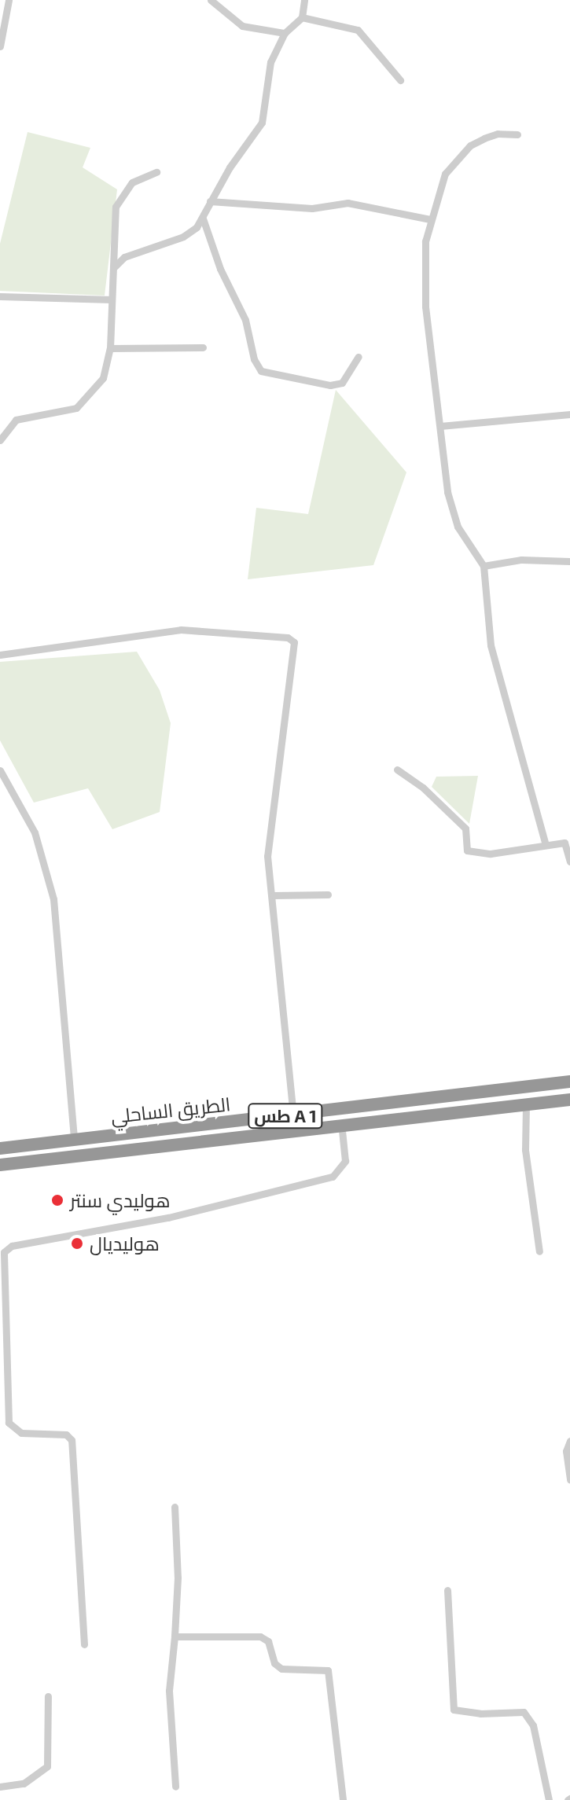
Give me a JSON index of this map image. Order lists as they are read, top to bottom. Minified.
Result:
{"streets":{"highway":["الطريق الساحلي","طس A 1"]},"places":["هوليدي سنتر","هوليديال"]}
